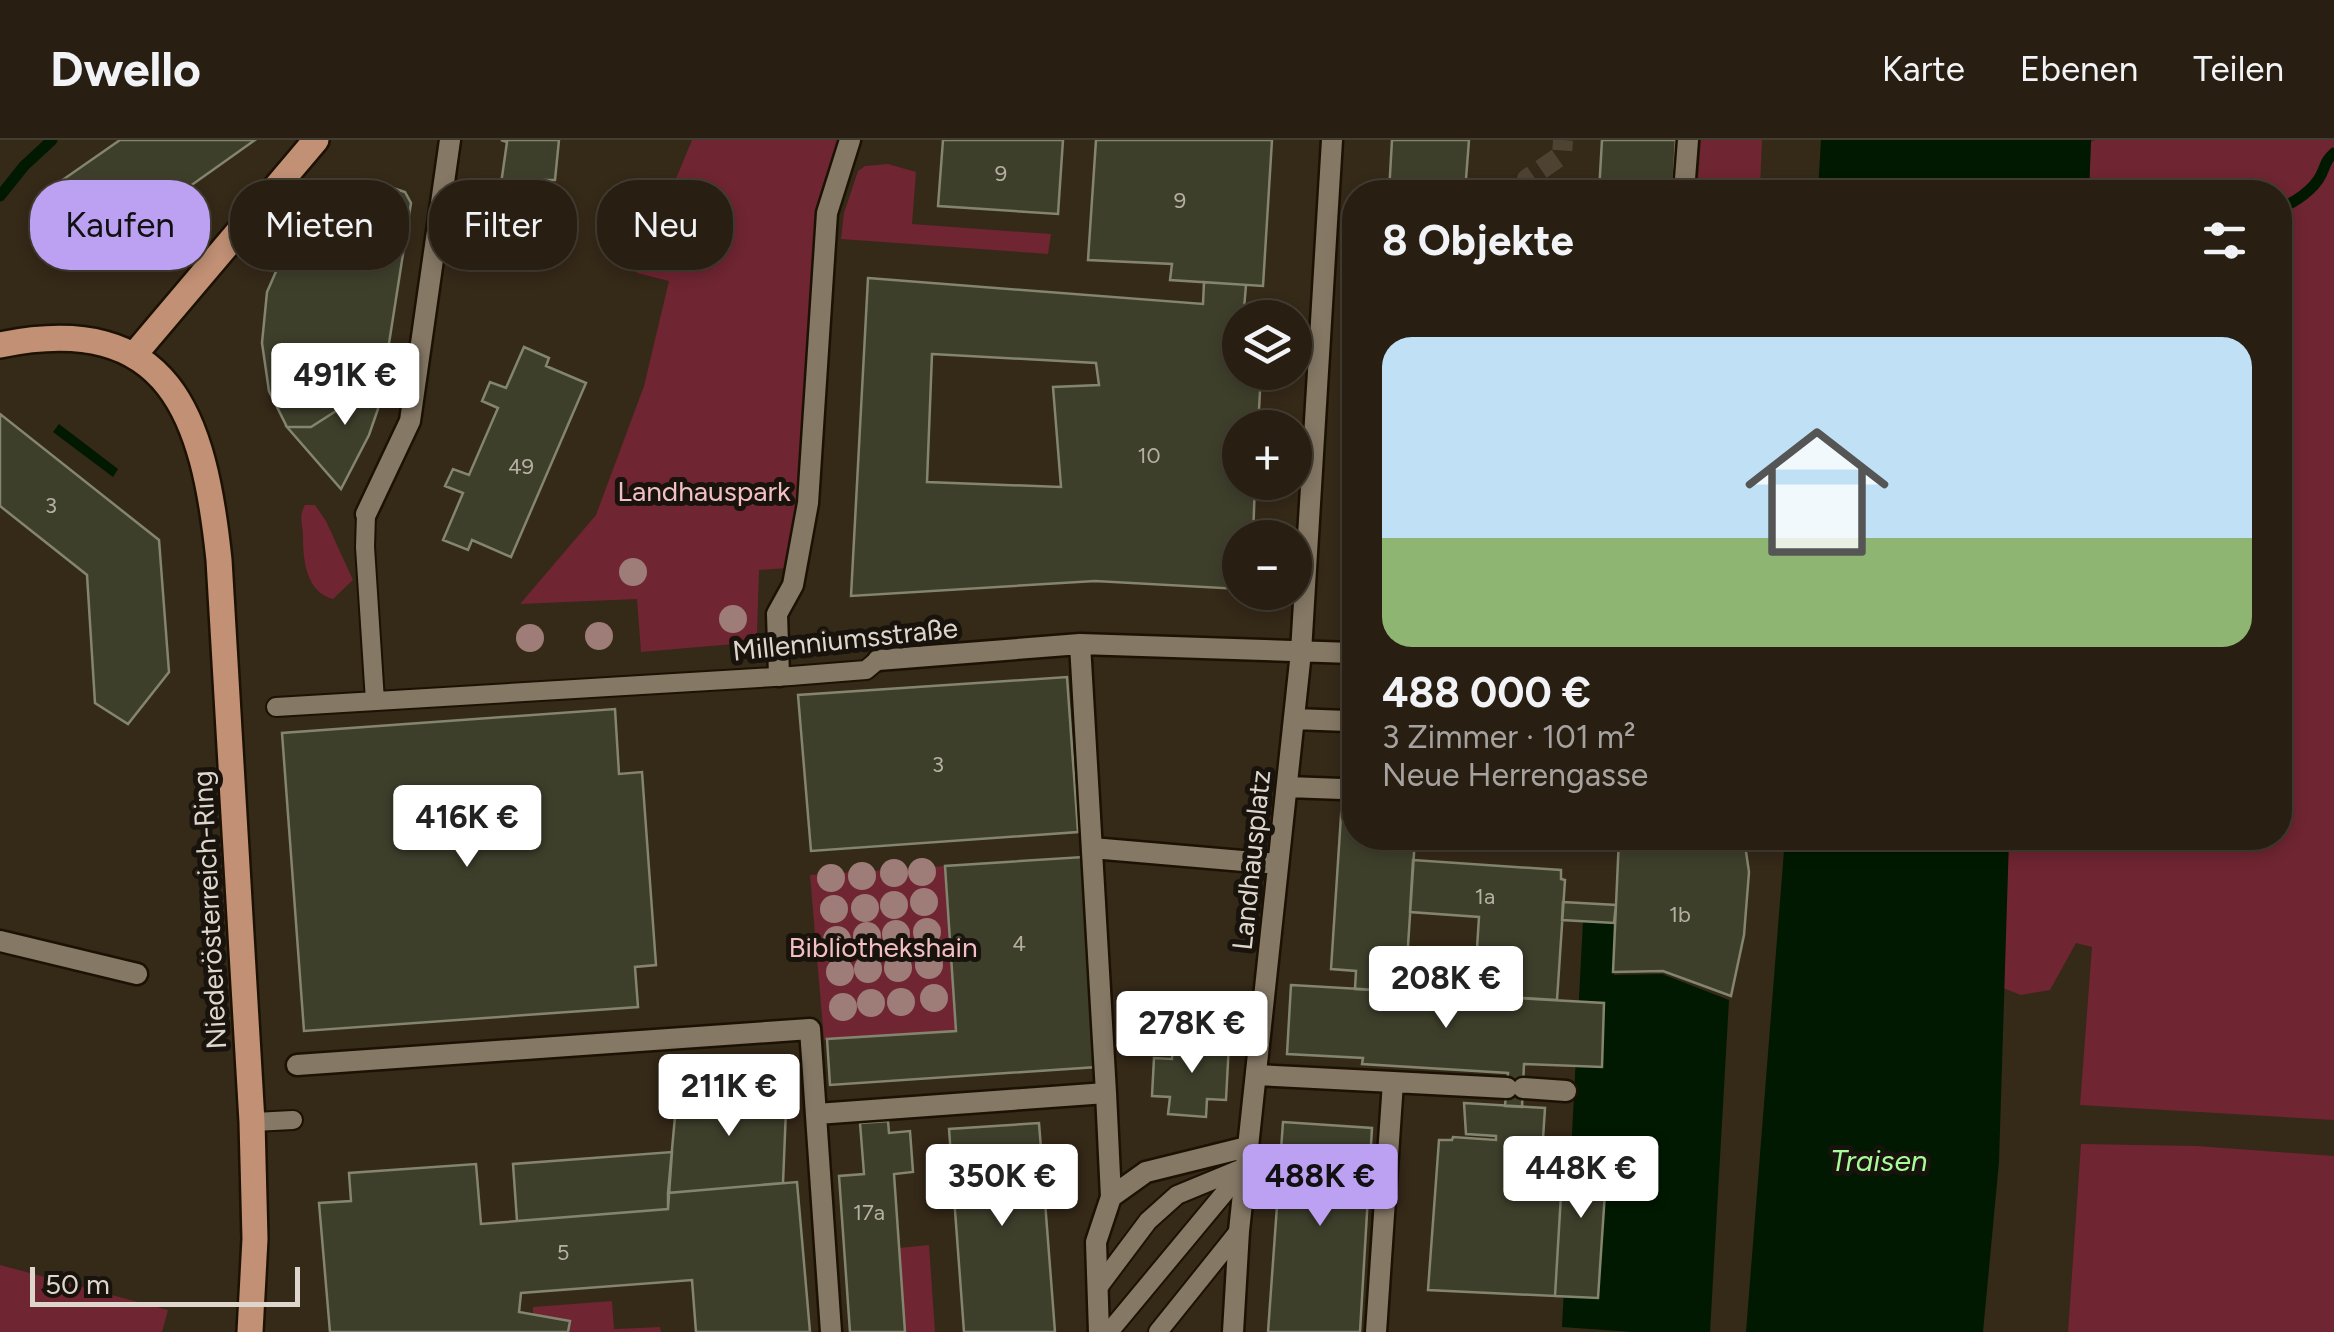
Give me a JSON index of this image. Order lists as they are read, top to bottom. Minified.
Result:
{"streets":{"main road":["Niederösterreich-Ring"],"street":["Millenniumsstraße","Landhausplatz"]},"crossings":[["Millenniumsstraße","Landhausplatz"]],"water":["Traisen"],"parks":["Landhauspark","Bibliothekshain"],"house_numbers":["9","9","10","49","3","3","1a","1b","4","17a","5"],"scale_bar":"50 m","page":{"header":"Dwello","nav":["Karte","Ebenen","Teilen"],"chip":["Kaufen","Mieten","Filter","Neu"],"heading":"8 Objekte","map_buttons":["+","−"],"list":[{"name":"488 000 €","note":"3 Zimmer · 101 m² · Neue Herrengasse"}],"price":["491K €","416K €","208K €","278K €","211K €","448K €","350K €","488K €"],"scale":"50 m"}}
